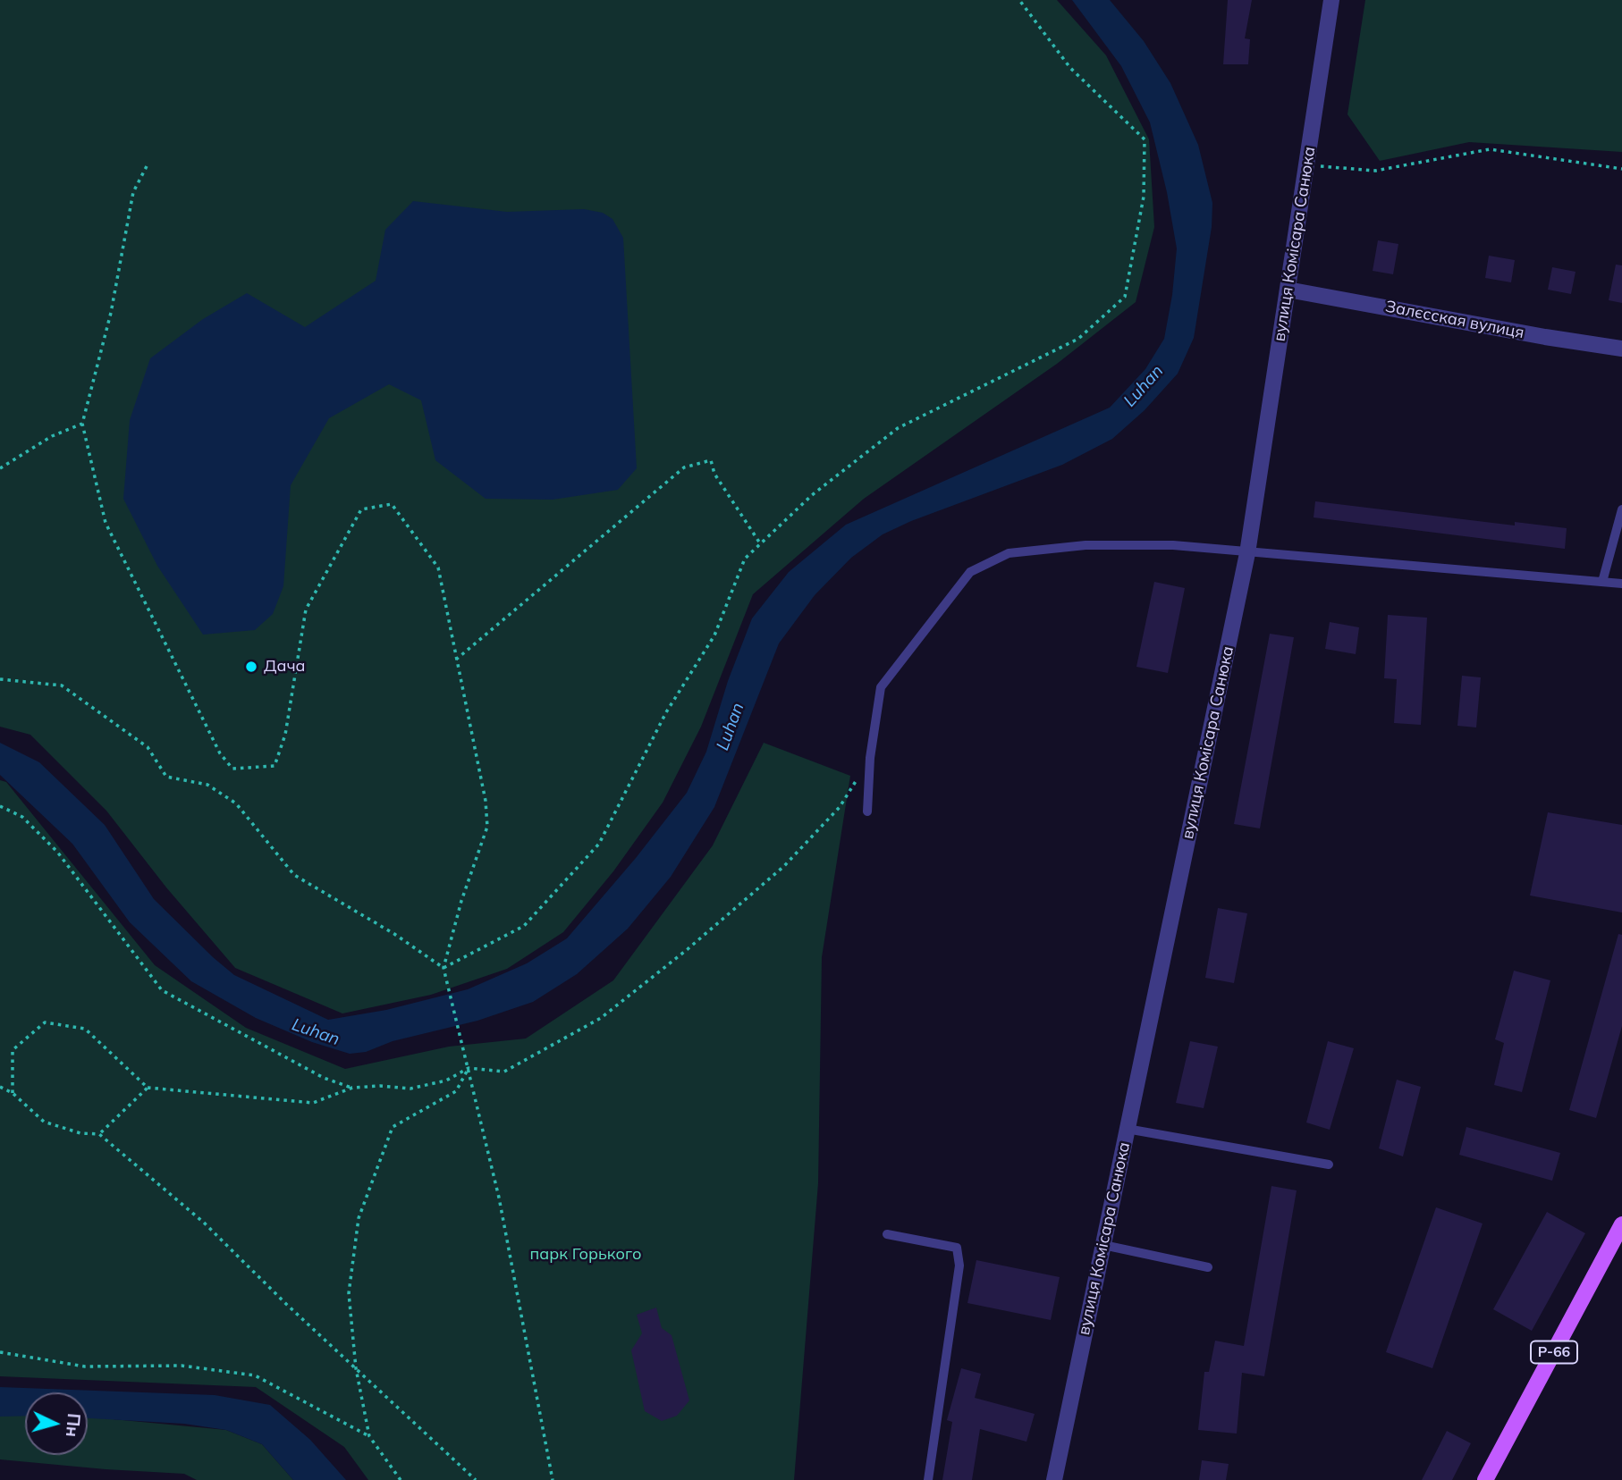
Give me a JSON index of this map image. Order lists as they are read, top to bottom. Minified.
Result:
{"streets":{"main road":["Р-66"],"street":["вулиця Комісара Санюка","Залєсская вулиця"]},"crossings":[["вулиця Комісара Санюка","Залєсская вулиця"]],"water":["Luhan"],"parks":["парк Горького"],"places":["Дача"],"north":"right"}
